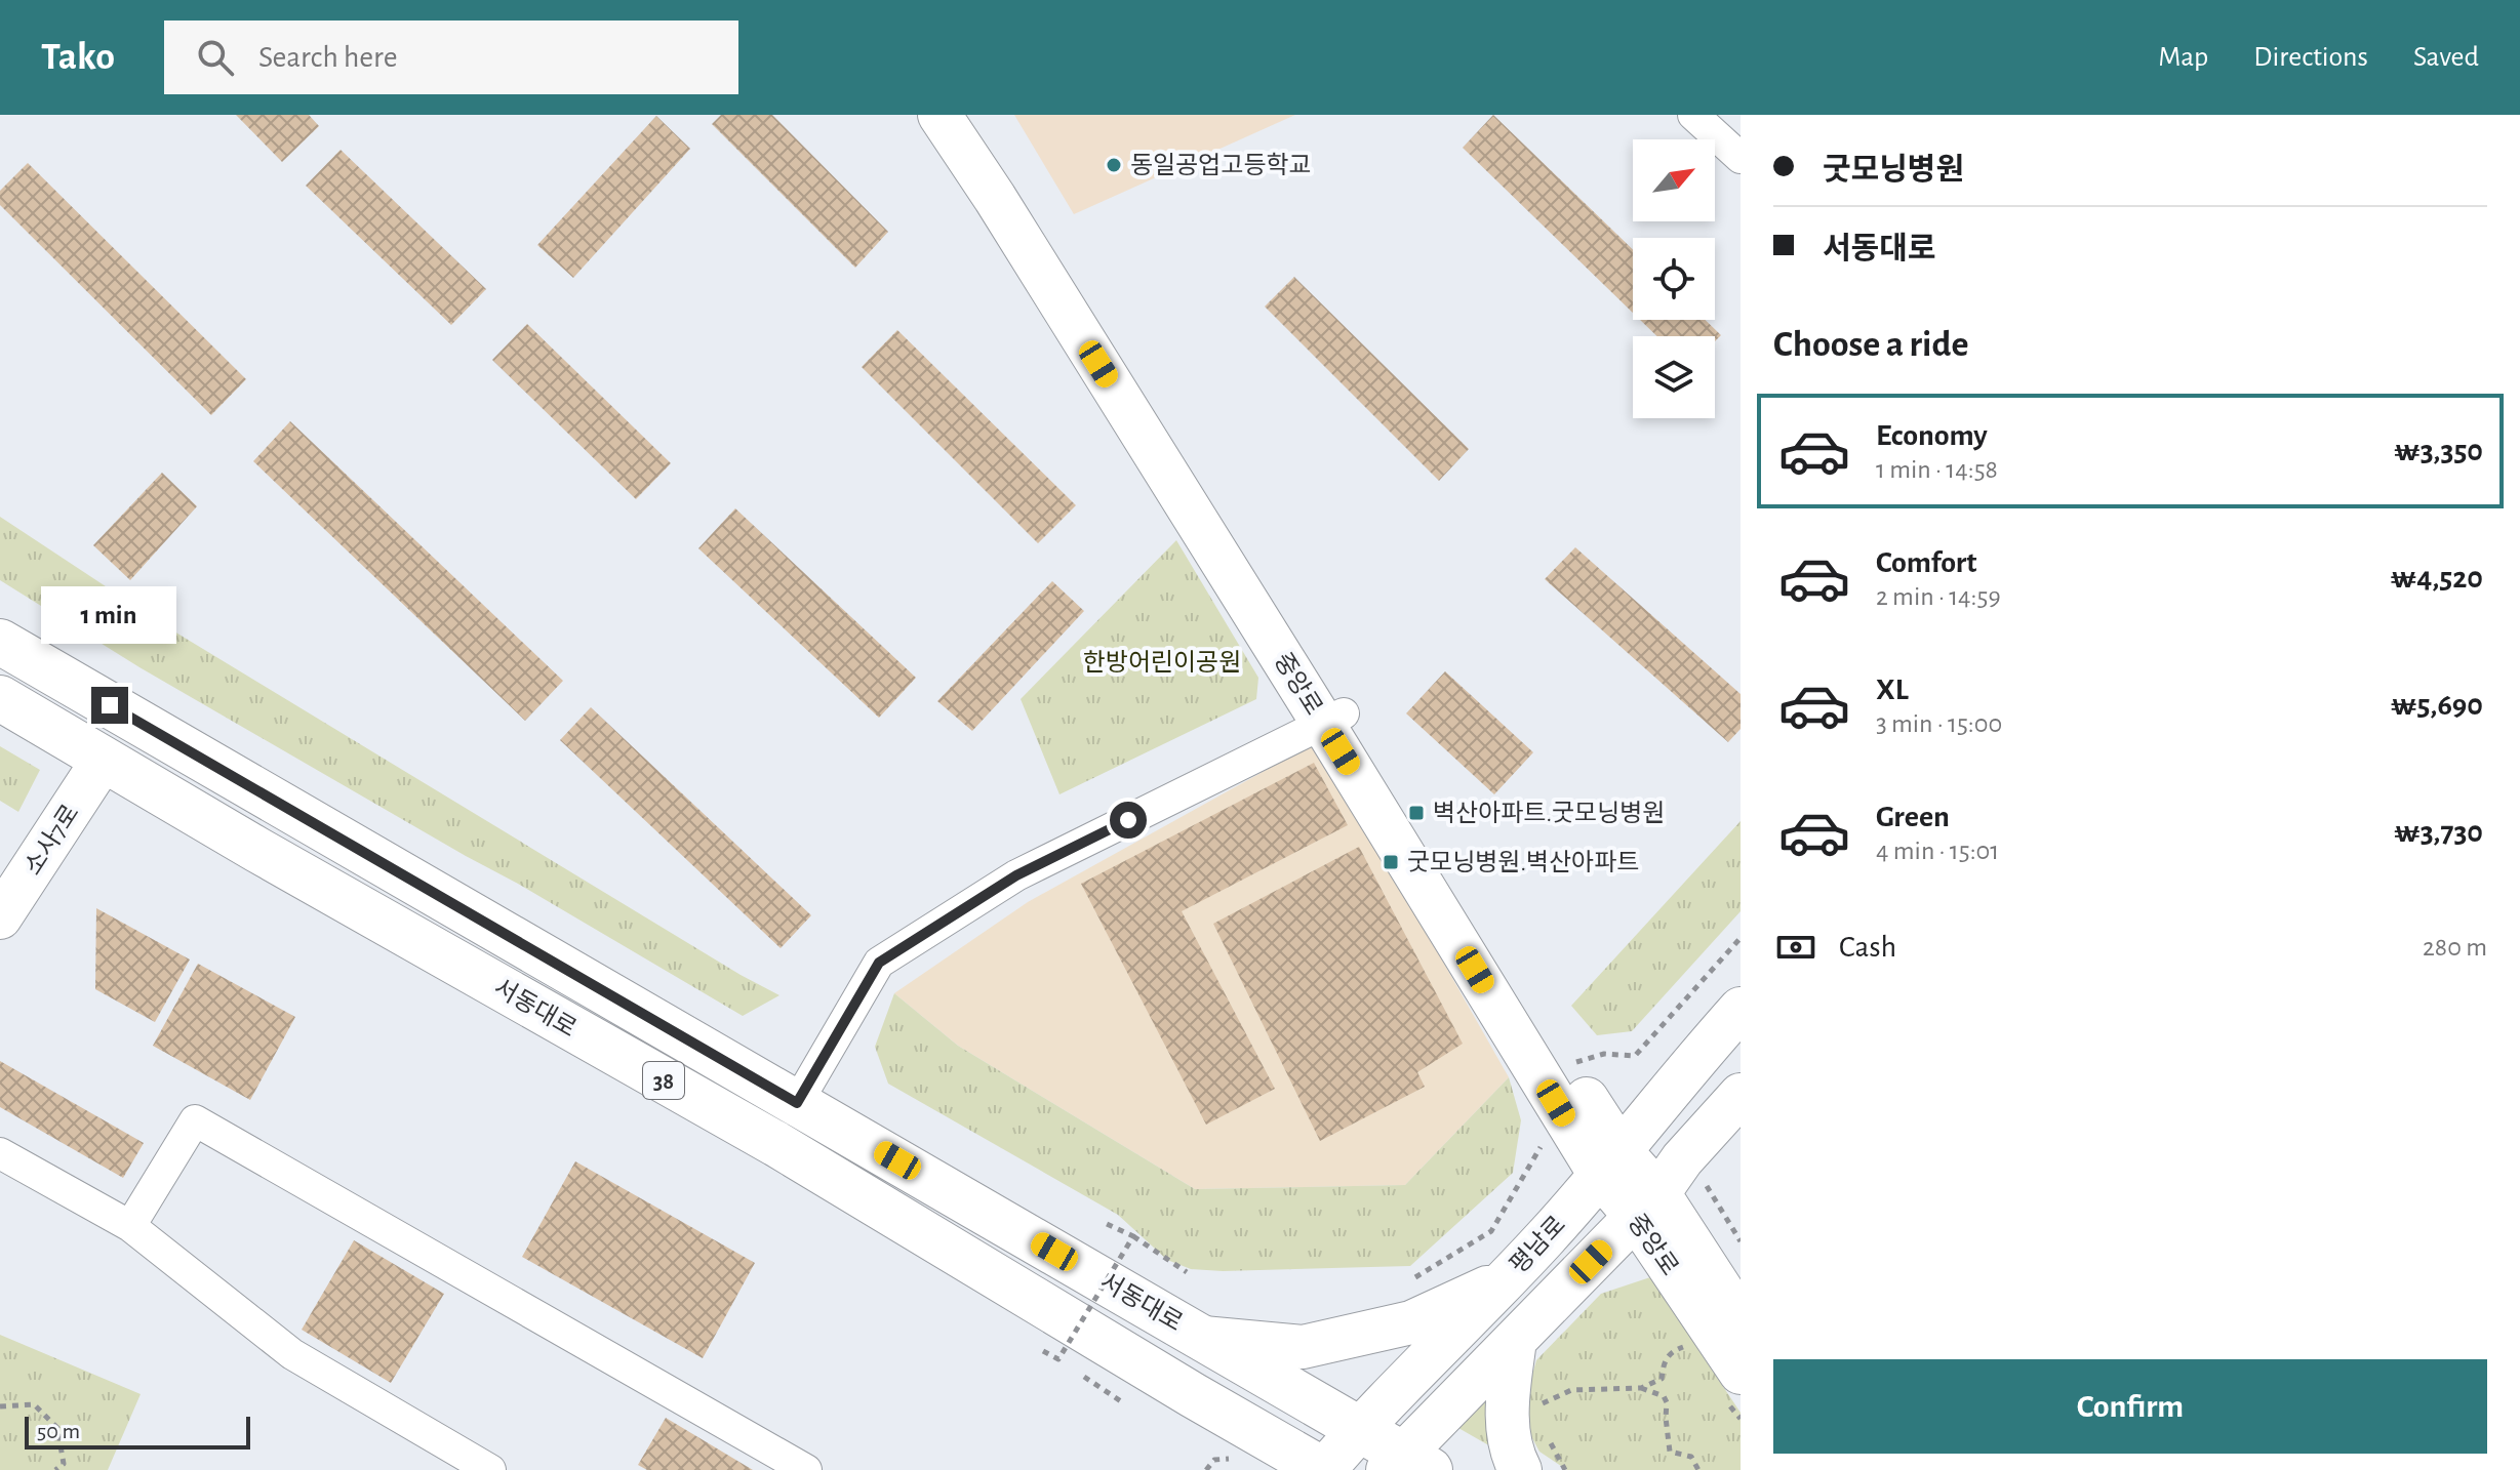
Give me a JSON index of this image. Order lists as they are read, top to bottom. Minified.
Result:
{"streets":{"main road":["중앙로","소사7로","서동대로","38","평남로"]},"crossings":[["중앙로","평남로"],["소사7로","서동대로"],["서동대로","평남로"]],"parks":["한방어린이공원"],"places":{"other":["동일공업고등학교"],"transit":["벽산아파트.굿모닝병원","굿모닝병원.벽산아파트"]},"scale_bar":"50 m","north":"top right","page":{"header":"Tako","search":"Search here","nav":["Map","Directions","Saved"],"banner":["굿모닝병원","서동대로"],"heading":"Choose a ride","list":[{"name":"Economy","note":"1 min · 14:58","value":"₩3,350"},{"name":"Comfort","note":"2 min · 14:59","value":"₩4,520"},{"name":"XL","note":"3 min · 15:00","value":"₩5,690"},{"name":"Green","note":"4 min · 15:01","value":"₩3,730"}],"bubble":"1 min","pay":["Cash","280 m"],"buttons":"Confirm","scale":"50 m"}}
